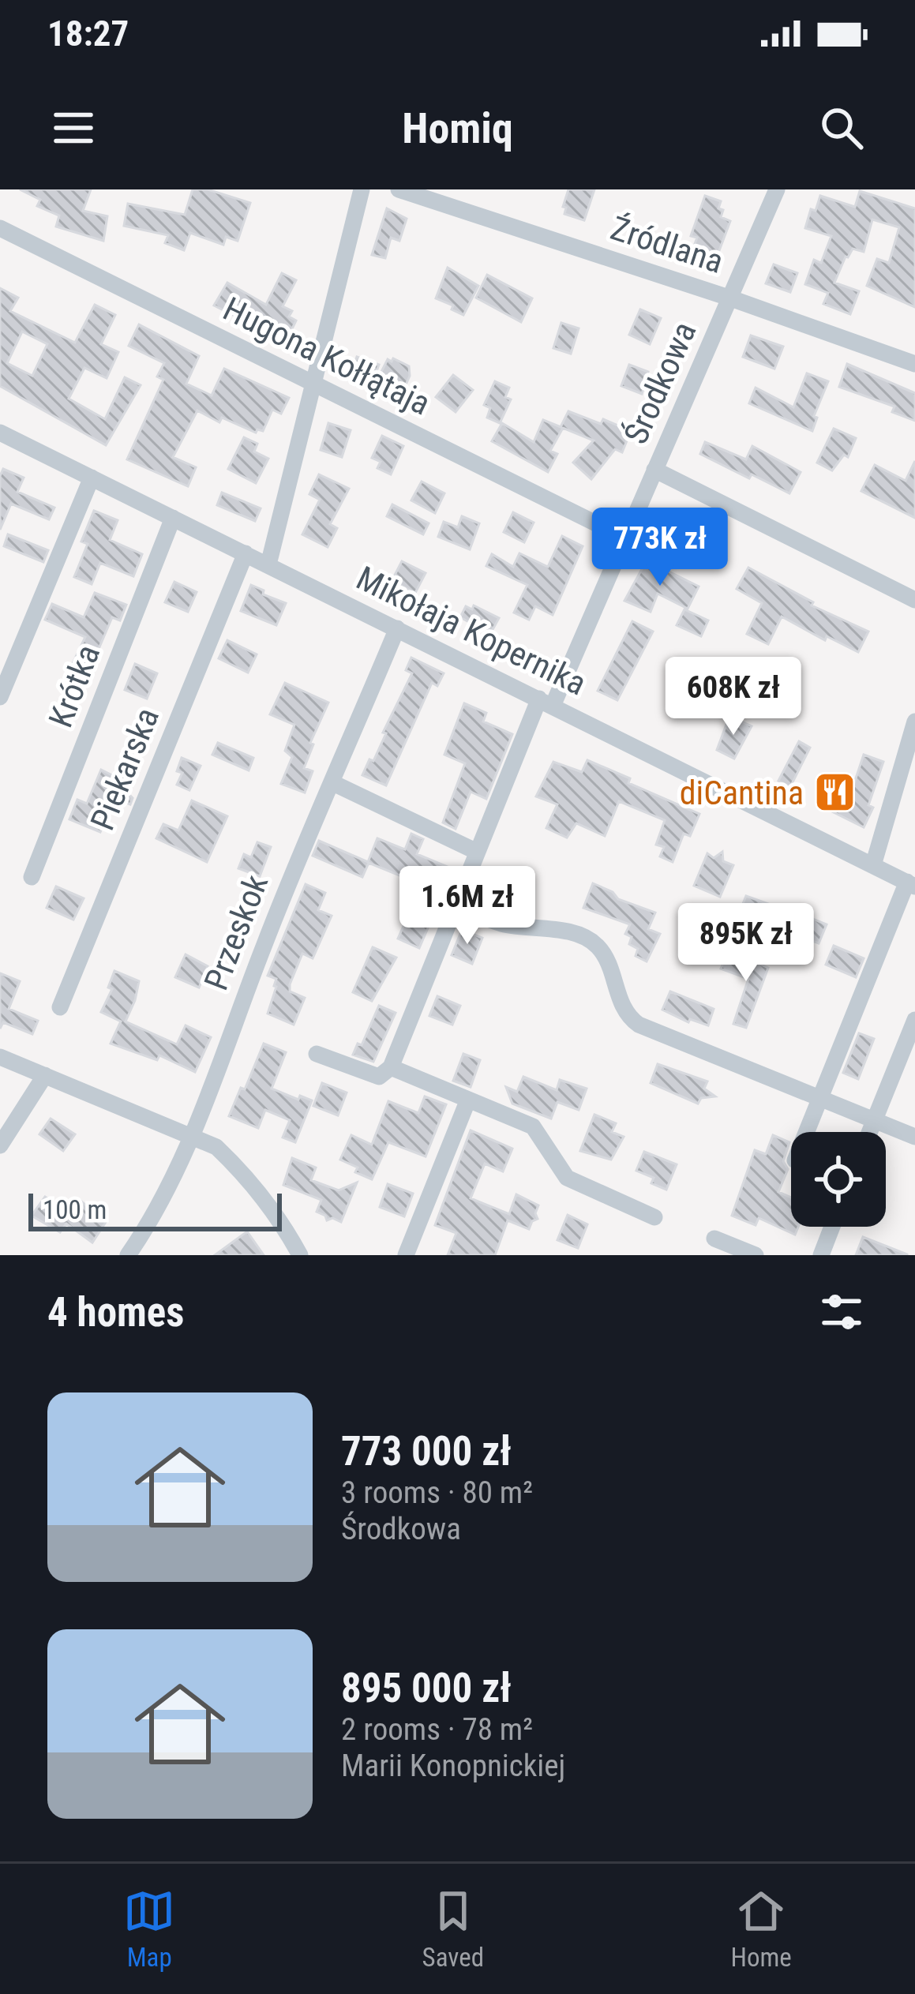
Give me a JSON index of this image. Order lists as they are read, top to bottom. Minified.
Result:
{"streets":{"street":["Źródlana","Hugona Kołłątaja","Środkowa","Mikołaja Kopernika","Krótka","Piekarska","Przeskok"]},"crossings":[["Źródlana","Środkowa"],["Hugona Kołłątaja","Środkowa"],["Środkowa","Mikołaja Kopernika"],["Mikołaja Kopernika","Krótka"],["Mikołaja Kopernika","Piekarska"],["Mikołaja Kopernika","Przeskok"]],"places":{"restaurant":["diCantina"]},"scale_bar":"100 m","page":{"status":"18:27","header":"Homiq","price":["773K zł","608K zł","1.6M zł","895K zł"],"scale":"100 m","heading":"4 homes","list":[{"name":"773 000 zł","note":"3 rooms · 80 m² · Środkowa"},{"name":"895 000 zł","note":"2 rooms · 78 m² · Marii Konopnickiej"}],"tabs":["Map","Saved","Home"]}}
